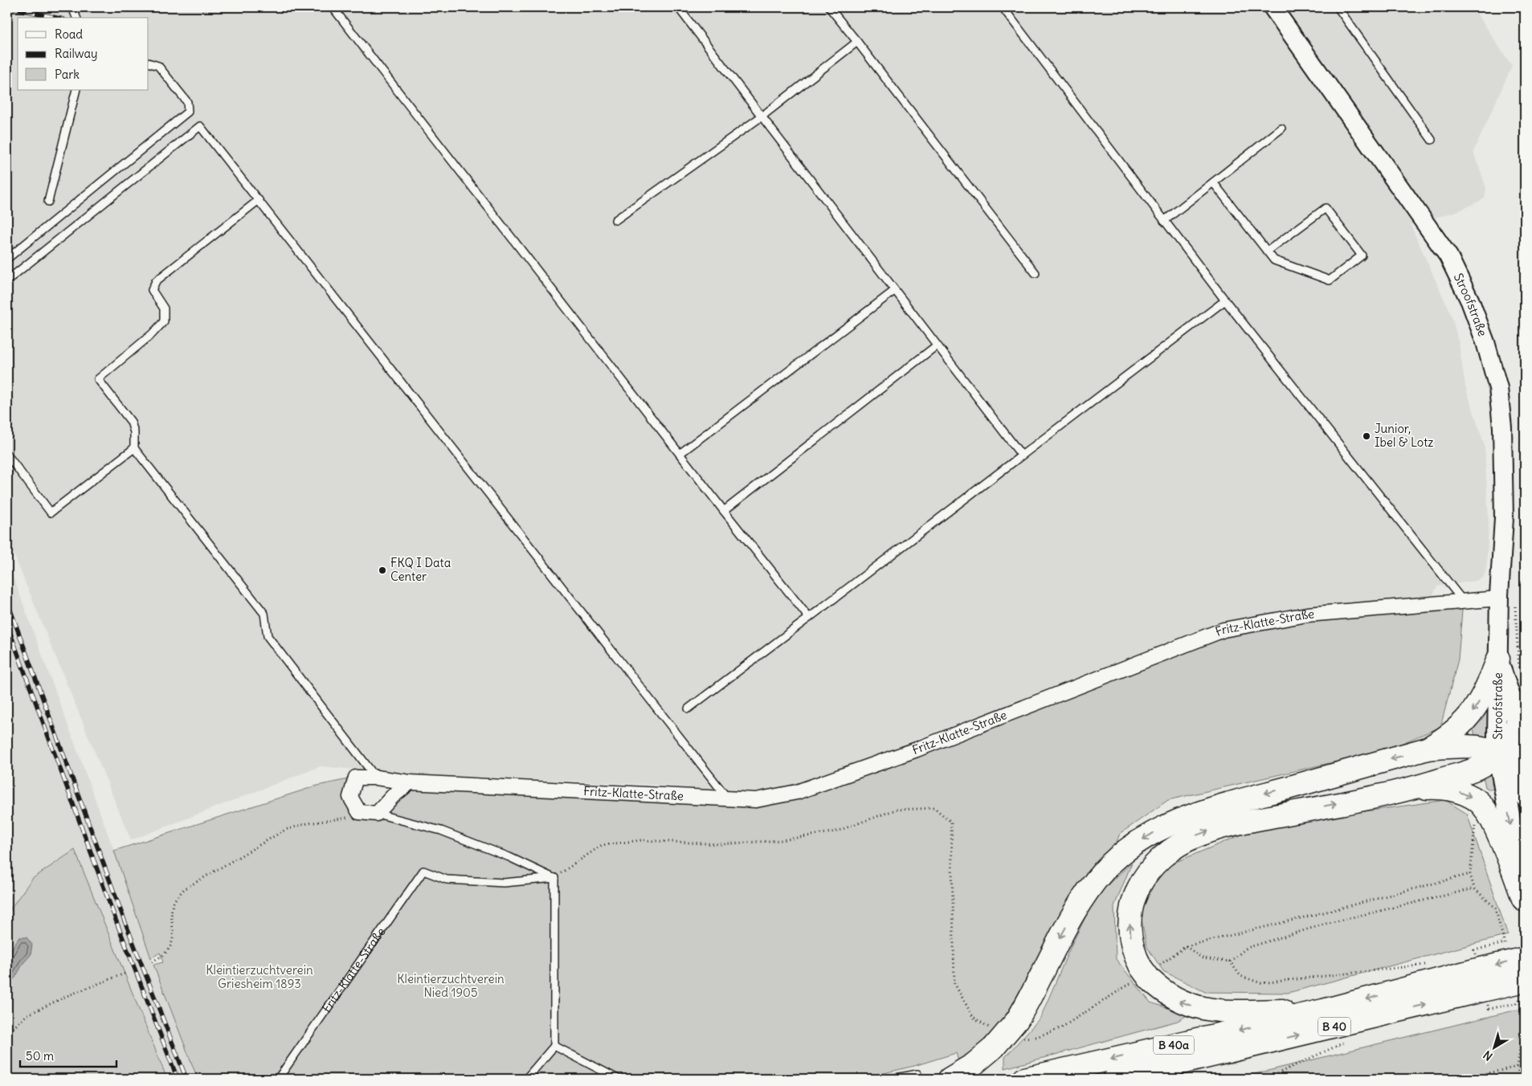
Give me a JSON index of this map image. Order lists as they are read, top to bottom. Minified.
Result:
{"streets":{"highway":["B 40","B 40a"],"street":["Stroofstraße","Fritz-Klatte-Straße"]},"crossings":[["Stroofstraße","Fritz-Klatte-Straße"],["B 40","B 40a"]],"parks":["Kleintierzuchtverein Griesheim 1893","Kleintierzuchtverein Nied 1905"],"places":["Junior, Ibel & Lotz","FKQ I Data Center"],"legend":["Road","Railway","Park"],"scale_bar":"50 m","north":"bottom left"}
